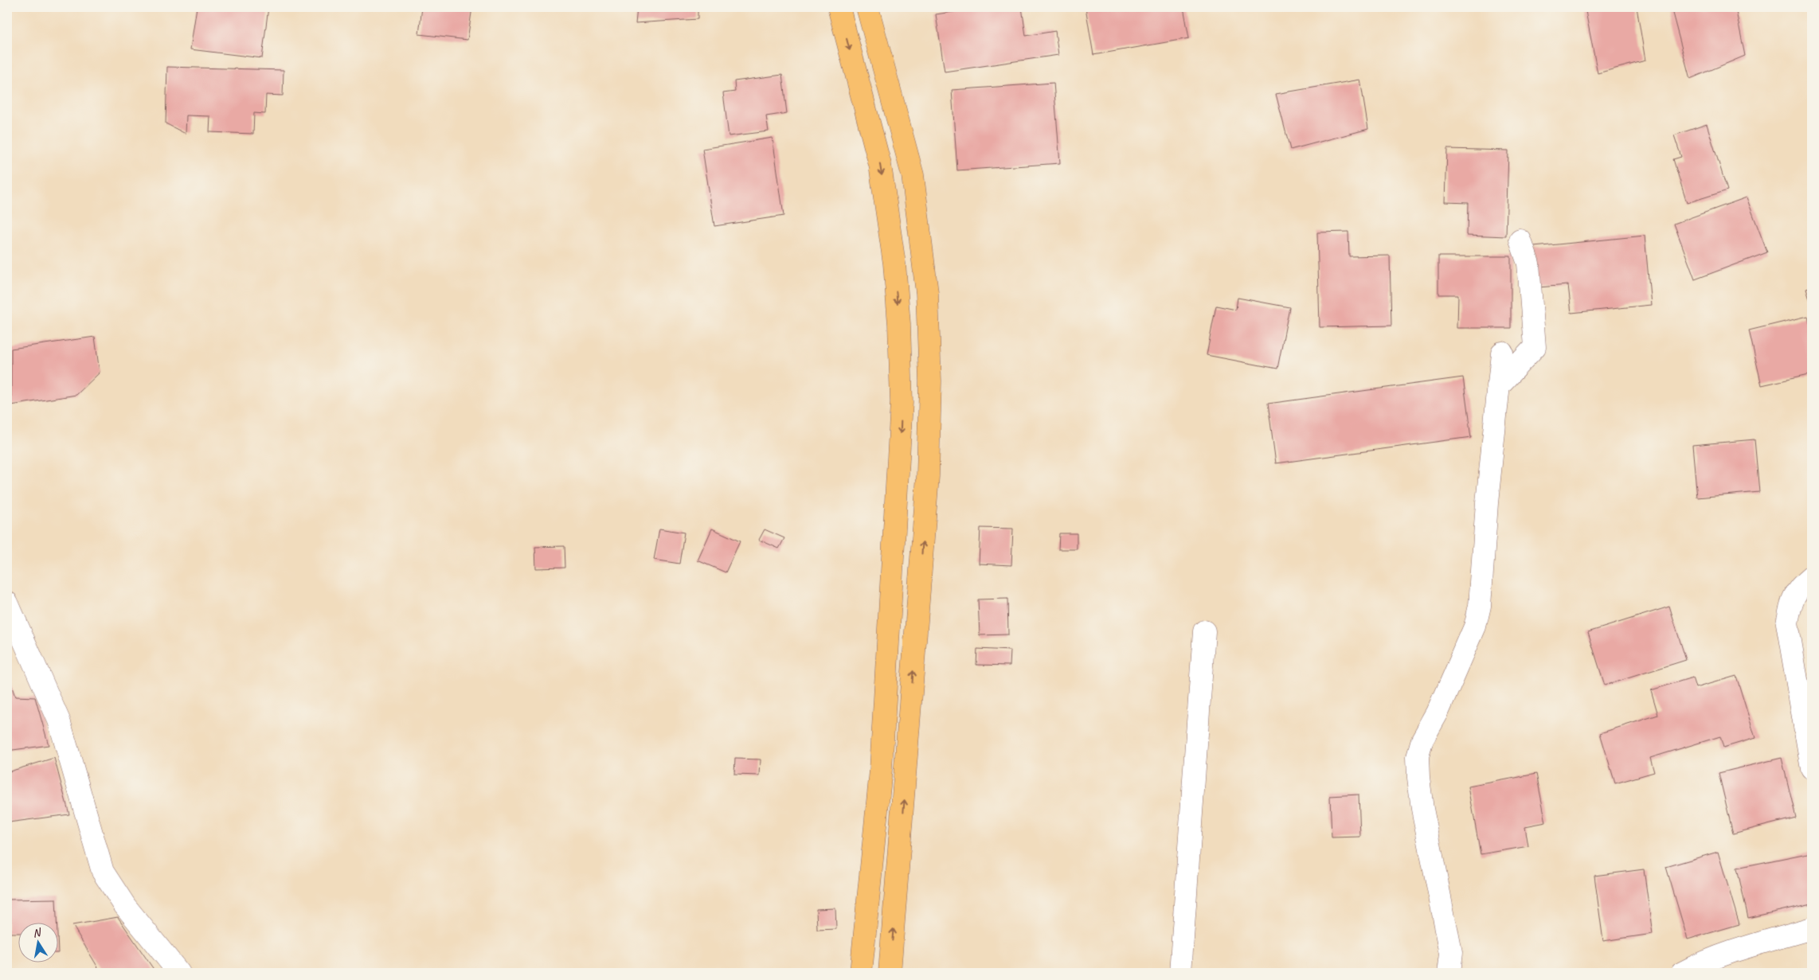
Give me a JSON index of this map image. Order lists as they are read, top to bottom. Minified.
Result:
{"north":"top"}
